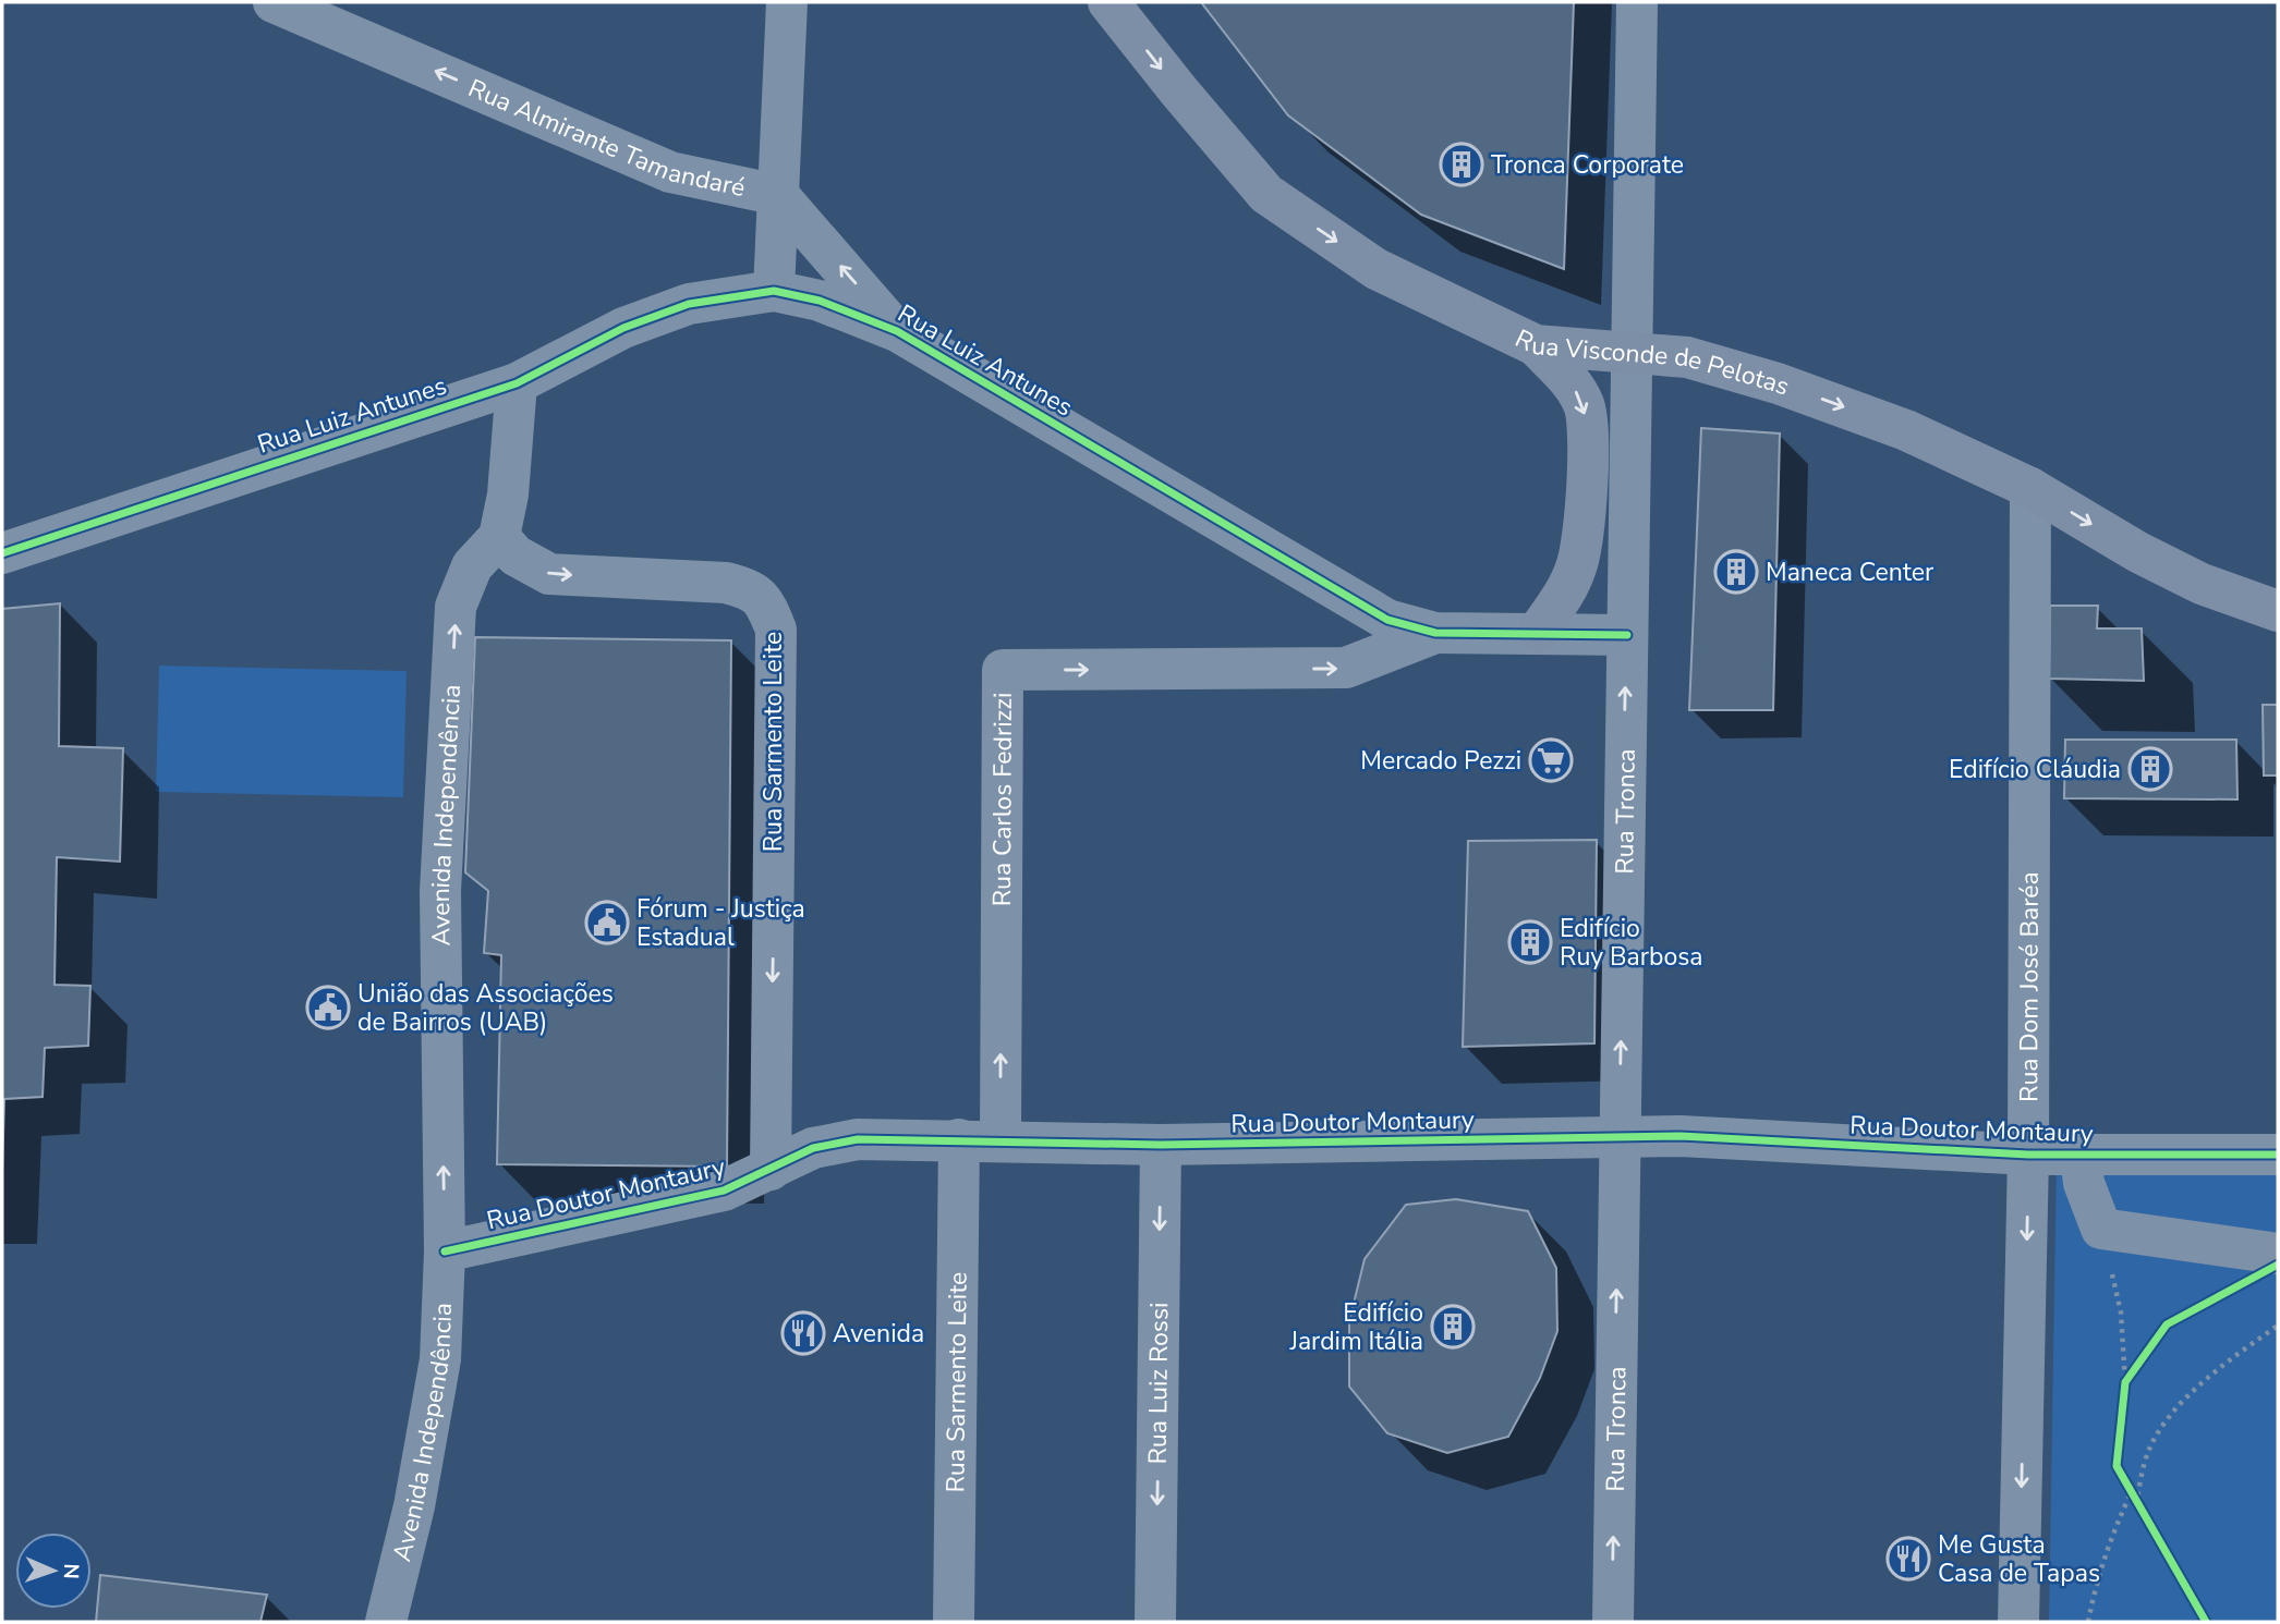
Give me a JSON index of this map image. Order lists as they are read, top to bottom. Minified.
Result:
{"streets":{"main road":["Rua Visconde de Pelotas"],"street":["Rua Almirante Tamandaré","Rua Luiz Antunes","Rua Sarmento Leite","Rua Carlos Fedrizzi","Rua Tronca","Avenida Independência","Rua Dom José Baréa","Rua Doutor Montaury","Rua Luiz Rossi"]},"crossings":[["Rua Almirante Tamandaré","Rua Luiz Antunes"],["Rua Luiz Antunes","Rua Carlos Fedrizzi"],["Rua Luiz Antunes","Rua Tronca"],["Rua Visconde de Pelotas","Rua Tronca"],["Rua Visconde de Pelotas","Rua Dom José Baréa"],["Rua Sarmento Leite","Avenida Independência"],["Rua Sarmento Leite","Rua Doutor Montaury"],["Rua Carlos Fedrizzi","Rua Doutor Montaury"],["Rua Tronca","Rua Doutor Montaury"],["Avenida Independência","Rua Doutor Montaury"],["Rua Dom José Baréa","Rua Doutor Montaury"],["Rua Doutor Montaury","Rua Luiz Rossi"]],"one_way":["Rua Almirante Tamandaré","Rua Visconde de Pelotas","Rua Sarmento Leite","Rua Tronca","Avenida Independência","Rua Dom José Baréa","Rua Luiz Rossi"],"places":{"building":["Tronca Corporate","Maneca Center","Edifício Cláudia","Edifício Ruy Barbosa","Edifício Jardim Itália"],"supermarket":["Mercado Pezzi"],"public building":["Fórum - Justiça Estadual","União das Associações de Bairros (UAB)"],"restaurant":["Avenida","Me Gusta Casa de Tapas"]},"north":"right"}
